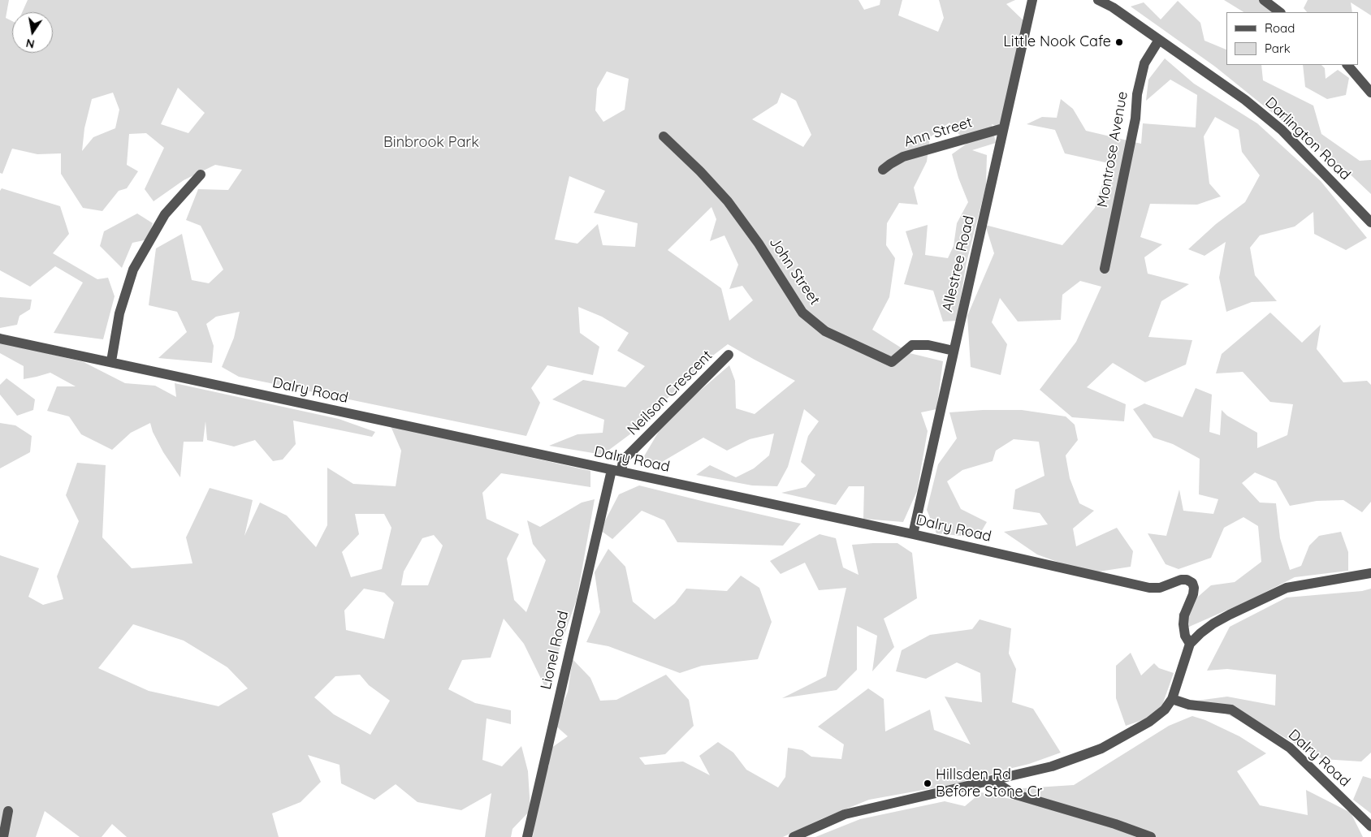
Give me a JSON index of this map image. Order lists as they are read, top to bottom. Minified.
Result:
{"streets":{"street":["Ann Street","Darlington Road","Montrose Avenue","Allestree Road","John Street","Dalry Road","Neilson Crescent","Lionel Road"]},"crossings":[["Ann Street","Allestree Road"],["Darlington Road","Montrose Avenue"],["Allestree Road","John Street"],["Allestree Road","Dalry Road"],["Dalry Road","Neilson Crescent"],["Dalry Road","Lionel Road"],["Neilson Crescent","Lionel Road"]],"parks":["Binbrook Park"],"places":["Little Nook Cafe","Hillsden Rd Before Stone Cr"],"legend":["Road","Park"],"north":"bottom"}
